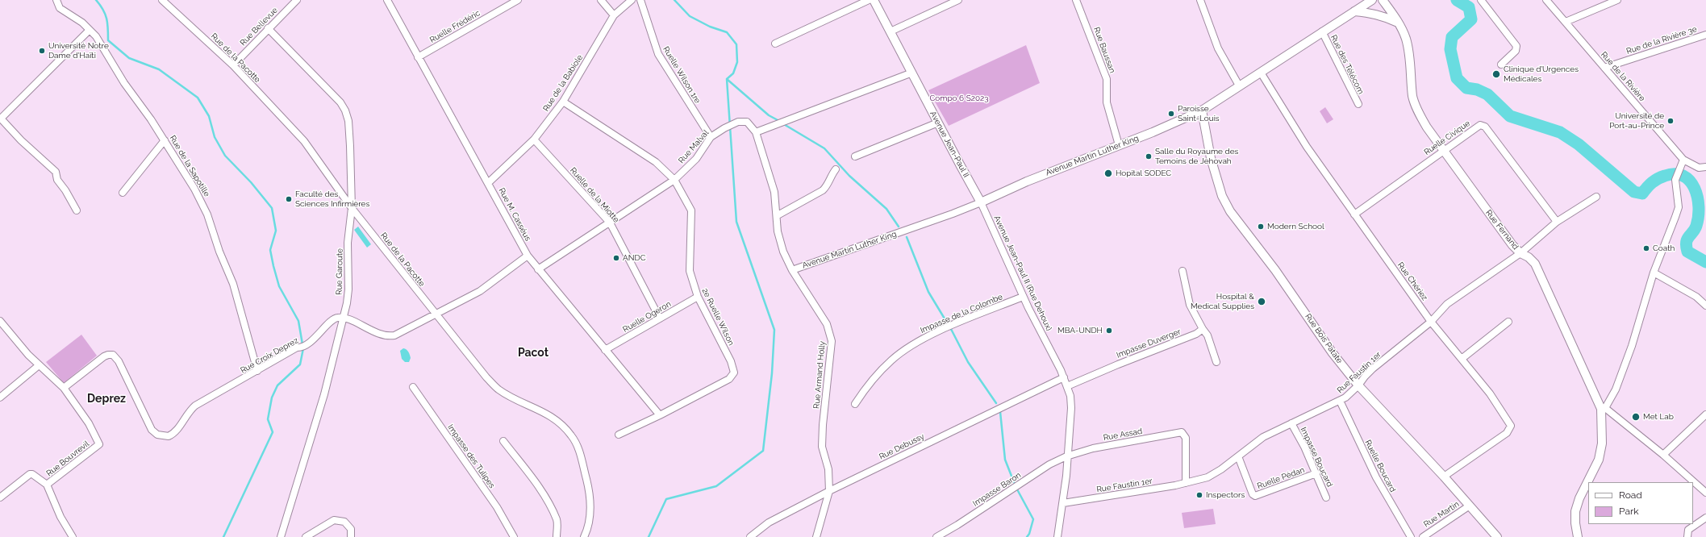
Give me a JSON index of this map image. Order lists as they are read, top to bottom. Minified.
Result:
{"streets":{"street":["Rue Bellevue","Ruelle Frédéric","Rue de la Rivière 3e","Rue Baussan","Rue de la Pacotte","Rue des Télécom","Ruelle Wilson 1re","Rue de la Rivière","Rue de la Babiole","Ruelle Civique","Avenue Jean-Paul II","Rue Malval","Avenue Martin Luther King","Rue de la Sapotille","Ruelle de la Miotte","Rue M. Casséus","Rue Fernand","Rue Garoute","Avenue Jean-Paul II (Rue Dehoux)","Rue Chériez","Impasse de la Colombe","Ruelle Ogeron","2e Ruelle Wilson","Rue Bois Patate","Impasse Duverger","Rue Croix Deprez","Rue Faustin 1er","Rue Armand Holly","Rue Assad","Rue Debussy","Impasse des Tulipes","Impasse Boucard","Rue Bouvrevil","Ruelle Boucard","Ruelle Pédan","Impasse Baron","Rue Martin"]},"crossings":[["Rue Bellevue","Rue de la Pacotte"],["Rue Bellevue","Rue Garoute"],["Ruelle Frédéric","Rue M. Casséus"],["Rue de la Rivière 3e","Rue de la Rivière"],["Rue Baussan","Avenue Martin Luther King"],["Rue de la Pacotte","Rue Garoute"],["Rue des Télécom","Avenue Martin Luther King"],["Ruelle Wilson 1re","Rue Malval"],["Rue de la Babiole","Ruelle de la Miotte"],["Rue de la Babiole","Rue M. Casséus"],["Rue de la Babiole","2e Ruelle Wilson"],["Ruelle Civique","Rue Fernand"],["Ruelle Civique","Rue Chériez"],["Ruelle Civique","Rue Faustin 1er"],["Avenue Jean-Paul II","Avenue Martin Luther King"],["Avenue Jean-Paul II","Avenue Jean-Paul II (Rue Dehoux)"],["Rue Malval","Ruelle de la Miotte"],["Rue Malval","Rue M. Casséus"],["Rue Malval","2e Ruelle Wilson"],["Rue Malval","Rue Armand Holly"],["Avenue Martin Luther King","Avenue Jean-Paul II (Rue Dehoux)"],["Avenue Martin Luther King","Rue Chériez"],["Avenue Martin Luther King","Rue Bois Patate"],["Avenue Martin Luther King","Rue Armand Holly"],["Rue de la Sapotille","Rue Croix Deprez"],["Ruelle de la Miotte","Ruelle Ogeron"],["Rue M. Casséus","Ruelle Ogeron"],["Rue M. Casséus","2e Ruelle Wilson"],["Rue Fernand","Rue Faustin 1er"],["Rue Garoute","Rue Croix Deprez"],["Avenue Jean-Paul II (Rue Dehoux)","Impasse de la Colombe"],["Avenue Jean-Paul II (Rue Dehoux)","Impasse Duverger"],["Avenue Jean-Paul II (Rue Dehoux)","Rue Faustin 1er"],["Avenue Jean-Paul II (Rue Dehoux)","Rue Assad"],["Avenue Jean-Paul II (Rue Dehoux)","Rue Debussy"],["Avenue Jean-Paul II (Rue Dehoux)","Impasse Baron"],["Rue Chériez","Rue Bois Patate"],["Rue Chériez","Rue Faustin 1er"],["Ruelle Ogeron","2e Ruelle Wilson"],["Rue Bois Patate","Rue Faustin 1er"],["Rue Bois Patate","Rue Martin"],["Rue Croix Deprez","Rue Bouvrevil"],["Rue Faustin 1er","Rue Assad"],["Rue Faustin 1er","Impasse Boucard"],["Rue Faustin 1er","Ruelle Boucard"],["Rue Faustin 1er","Ruelle Pédan"],["Rue Armand Holly","Rue Debussy"],["Rue Assad","Impasse Baron"],["Impasse Boucard","Ruelle Pédan"]],"districts":["Pacot","Deprez"],"parks":["Compo 6 S2023"],"places":["Université Notre Dame d'Haïti","Clinique d’Urgences Médicales","Paroisse Saint-Louis","Université de Port-au-Prince","Salle du Royaume des Temoins de Jehovah","Hopital SODEC","Faculté des Sciences Infirmières","Modern School","Coath","ANDC","Hospital & Medical Supplies","MBA-UNDH","Met Lab","Inspectors"],"legend":["Road","Park"]}
